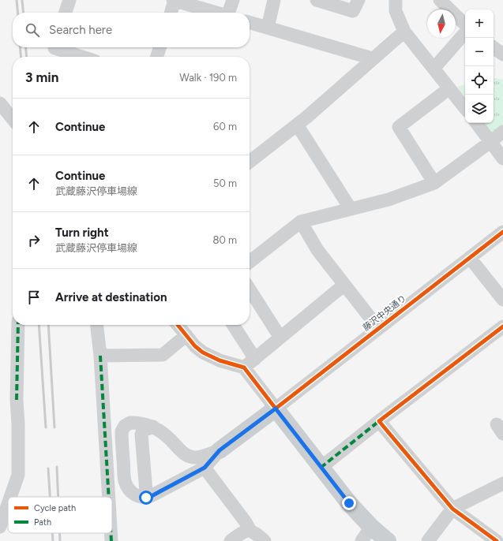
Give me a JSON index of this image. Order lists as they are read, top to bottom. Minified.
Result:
{"streets":{"street":["藤沢中央通り"]},"legend":["Cycle path","Path"],"north":"bottom","page":{"map_buttons":["+","−"],"search":"Search here","heading":["3 min","Walk · 190 m"],"list":[["Continue","60 m"],["Continue","武蔵藤沢停車場線","50 m"],["Turn right","武蔵藤沢停車場線","80 m"],"Arrive at destination"]}}
